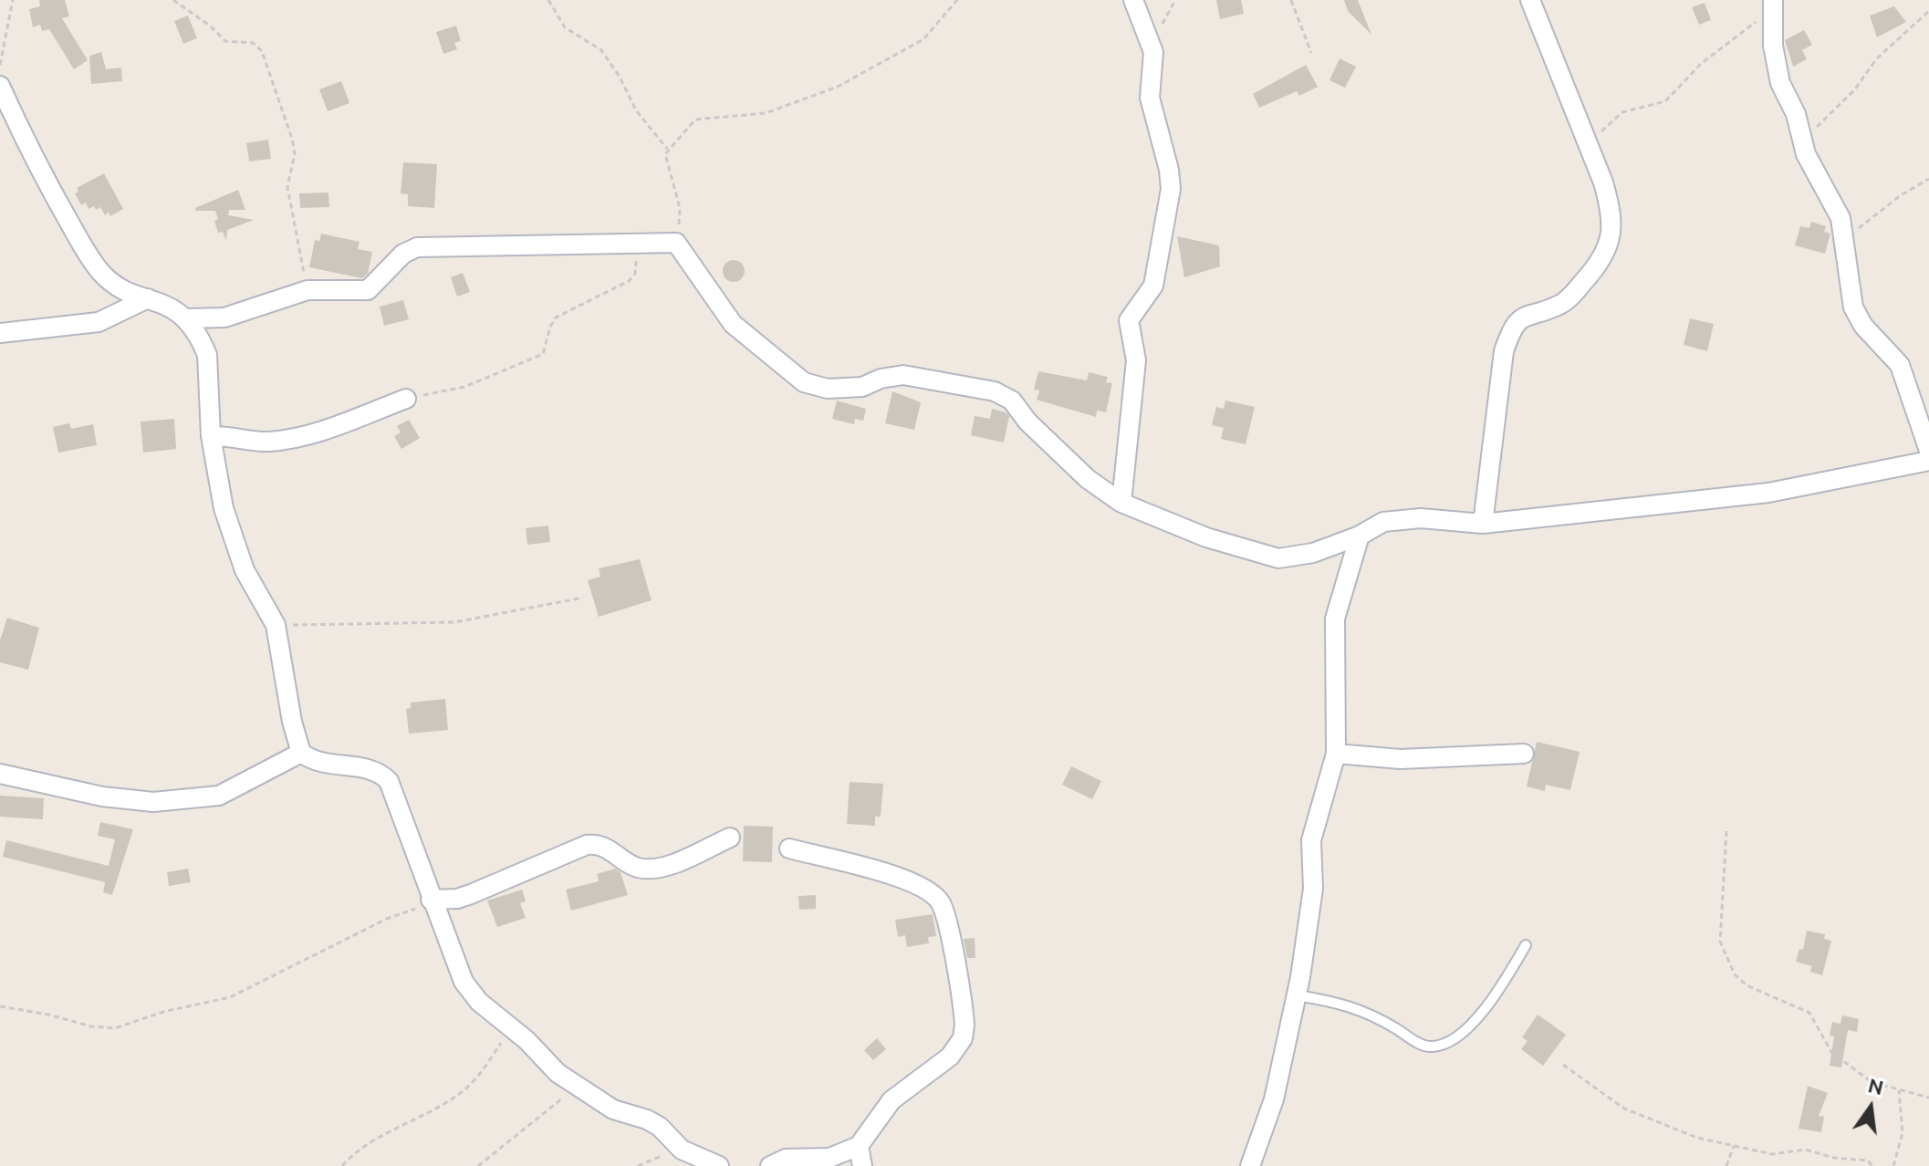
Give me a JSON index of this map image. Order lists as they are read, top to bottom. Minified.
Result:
{"north":"top"}
